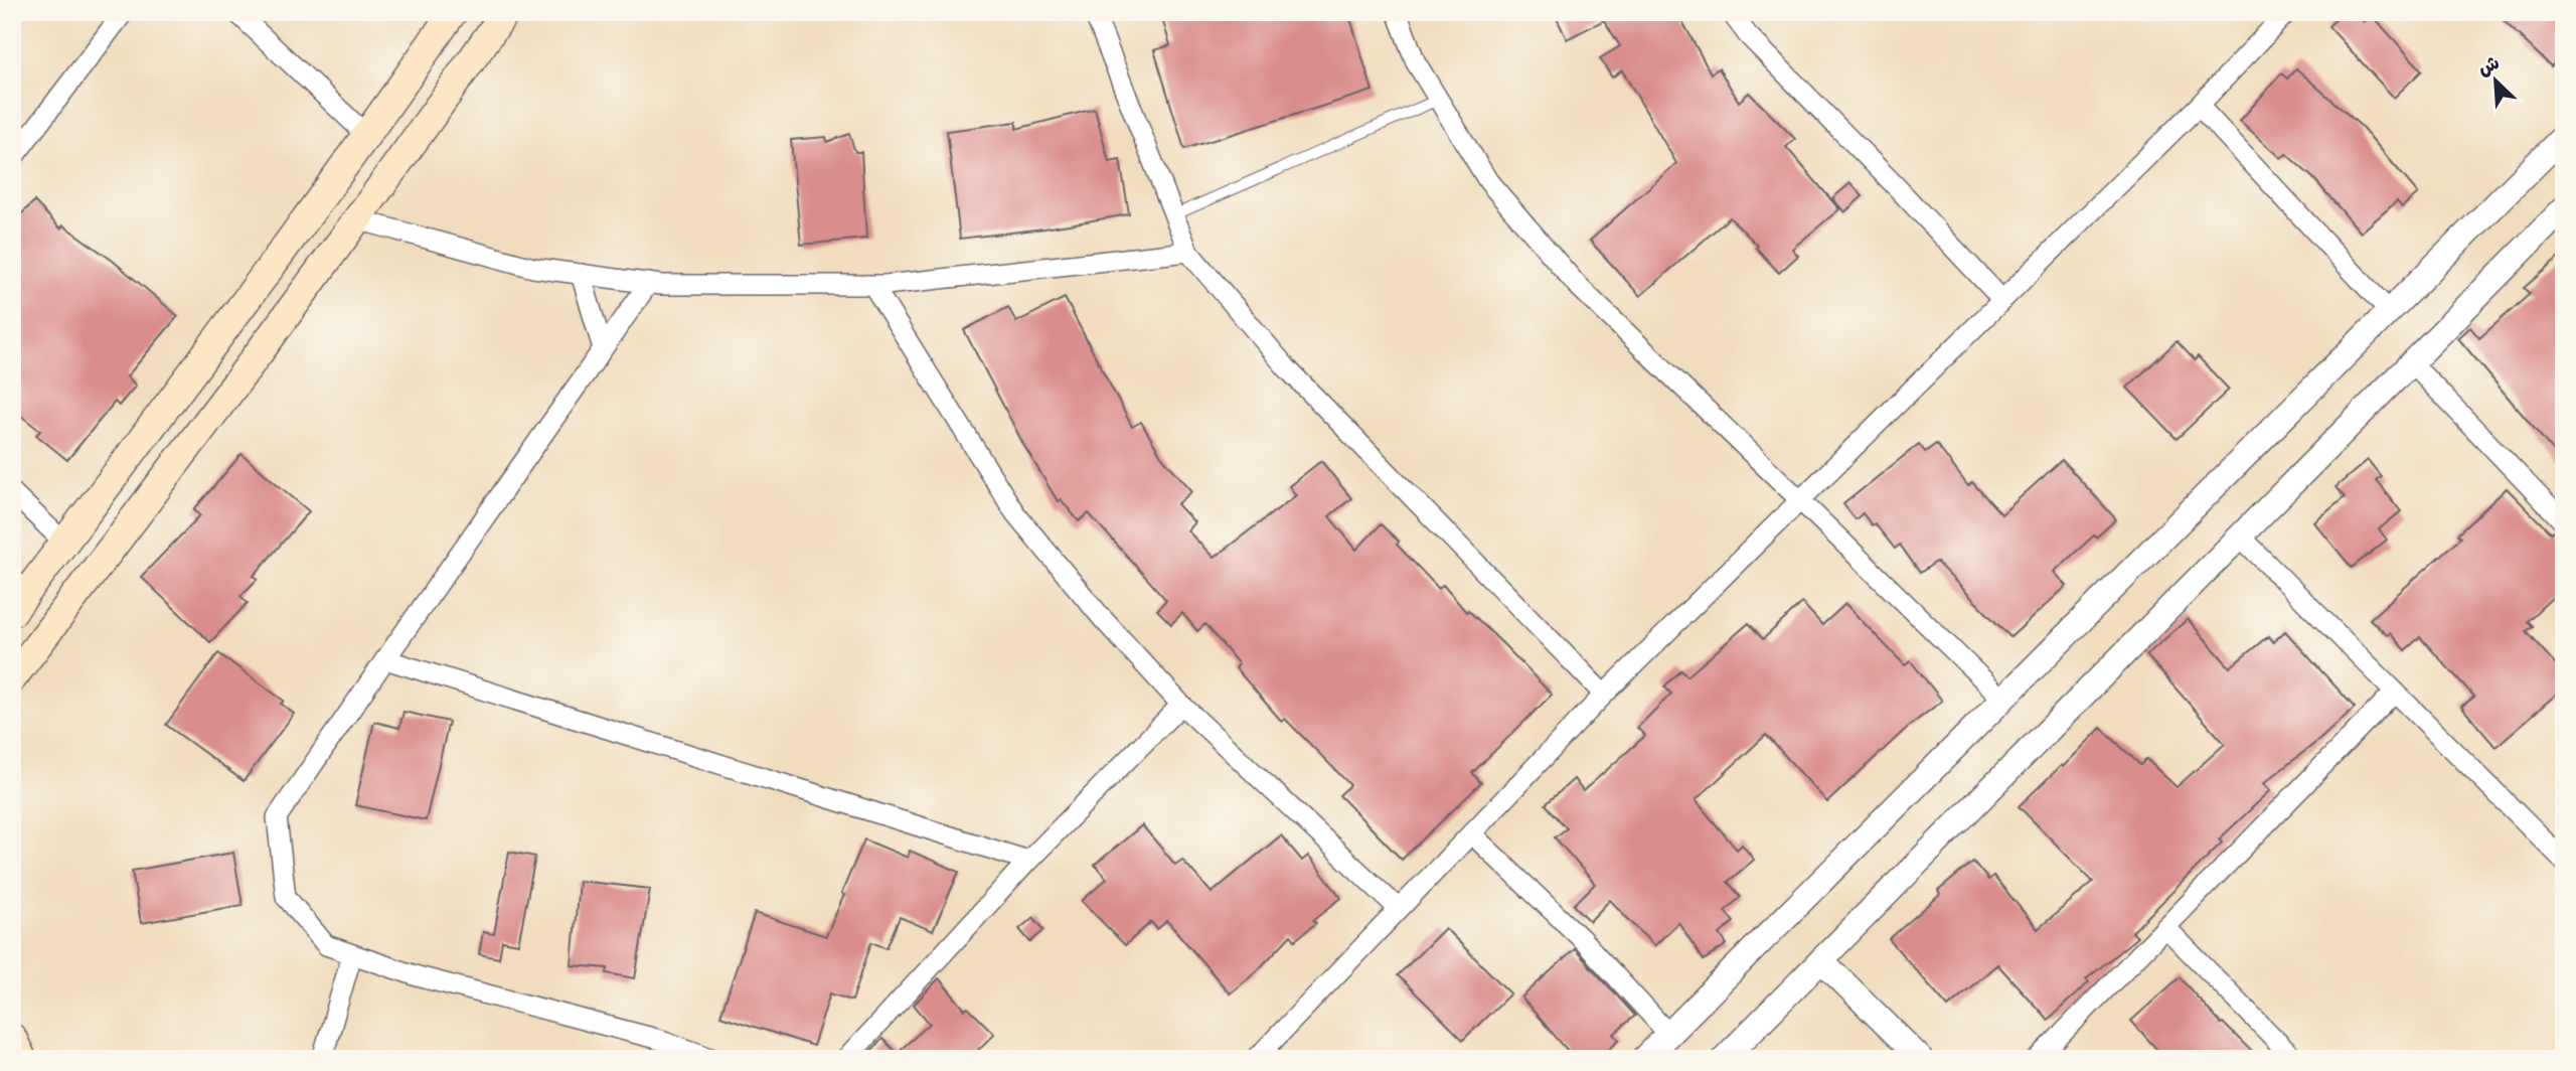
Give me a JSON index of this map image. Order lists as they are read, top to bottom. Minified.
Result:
{"north":"top left"}
